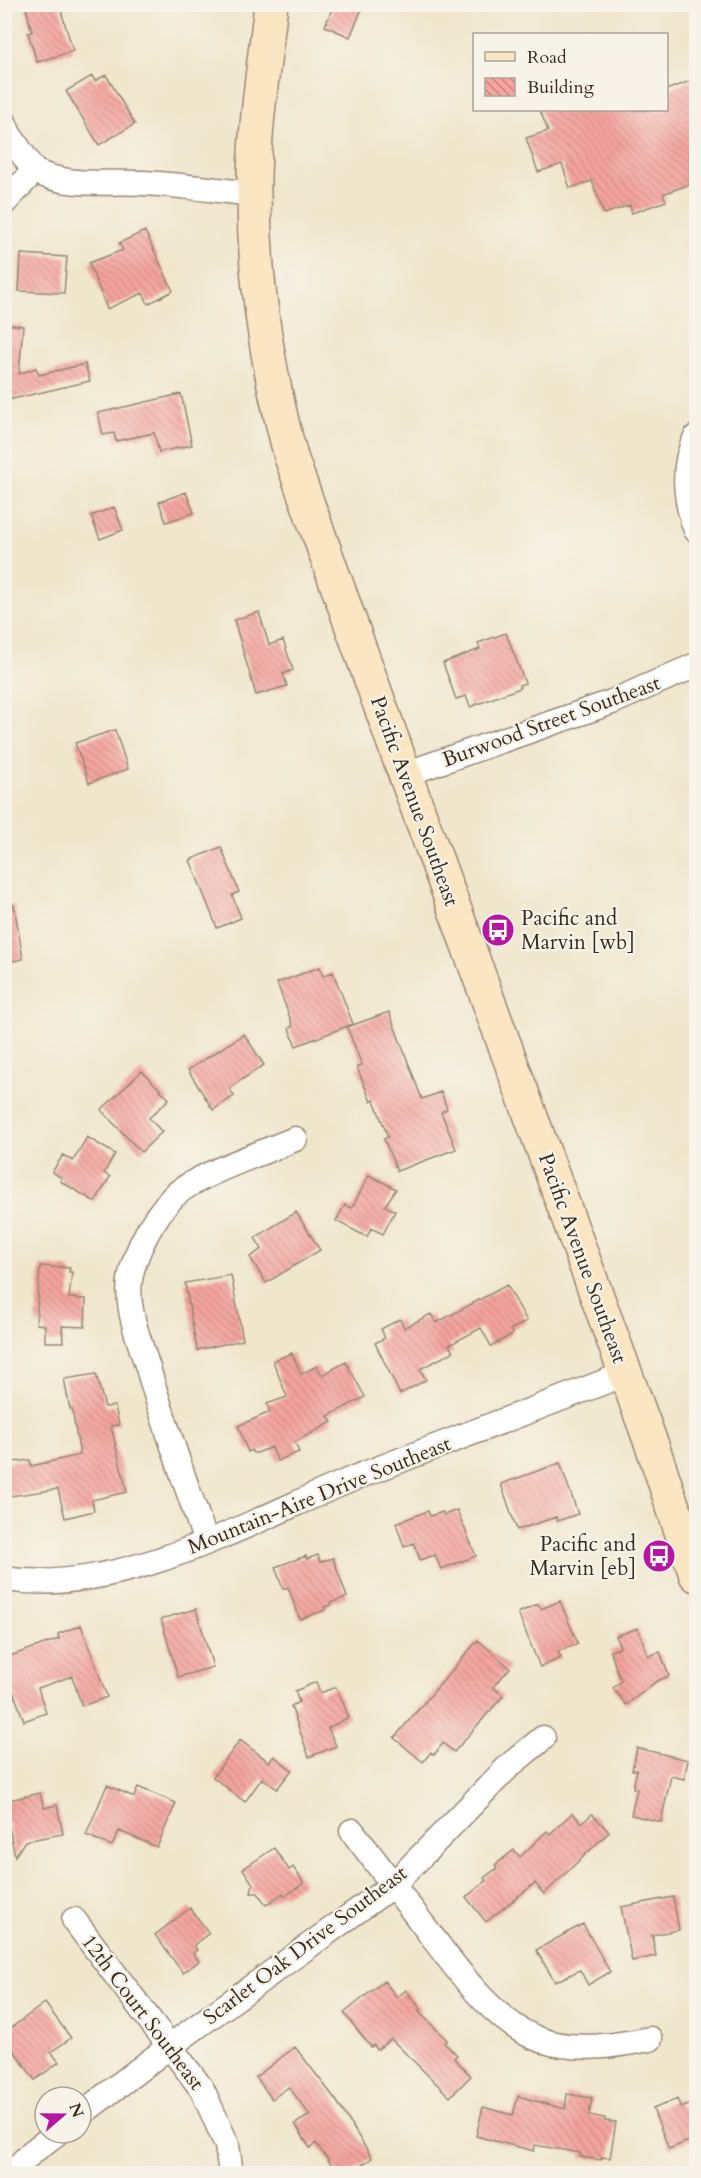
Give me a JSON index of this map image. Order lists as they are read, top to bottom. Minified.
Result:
{"streets":{"main road":["Pacific Avenue Southeast"],"street":["Burwood Street Southeast","Mountain-Aire Drive Southeast","Scarlet Oak Drive Southeast","12th Court Southeast"]},"crossings":[["Burwood Street Southeast","Pacific Avenue Southeast"],["Pacific Avenue Southeast","Mountain-Aire Drive Southeast"],["Scarlet Oak Drive Southeast","12th Court Southeast"]],"places":{"bus stop":["Pacific and Marvin [wb]","Pacific and Marvin [eb]"]},"legend":["Road","Building"],"north":"right"}
